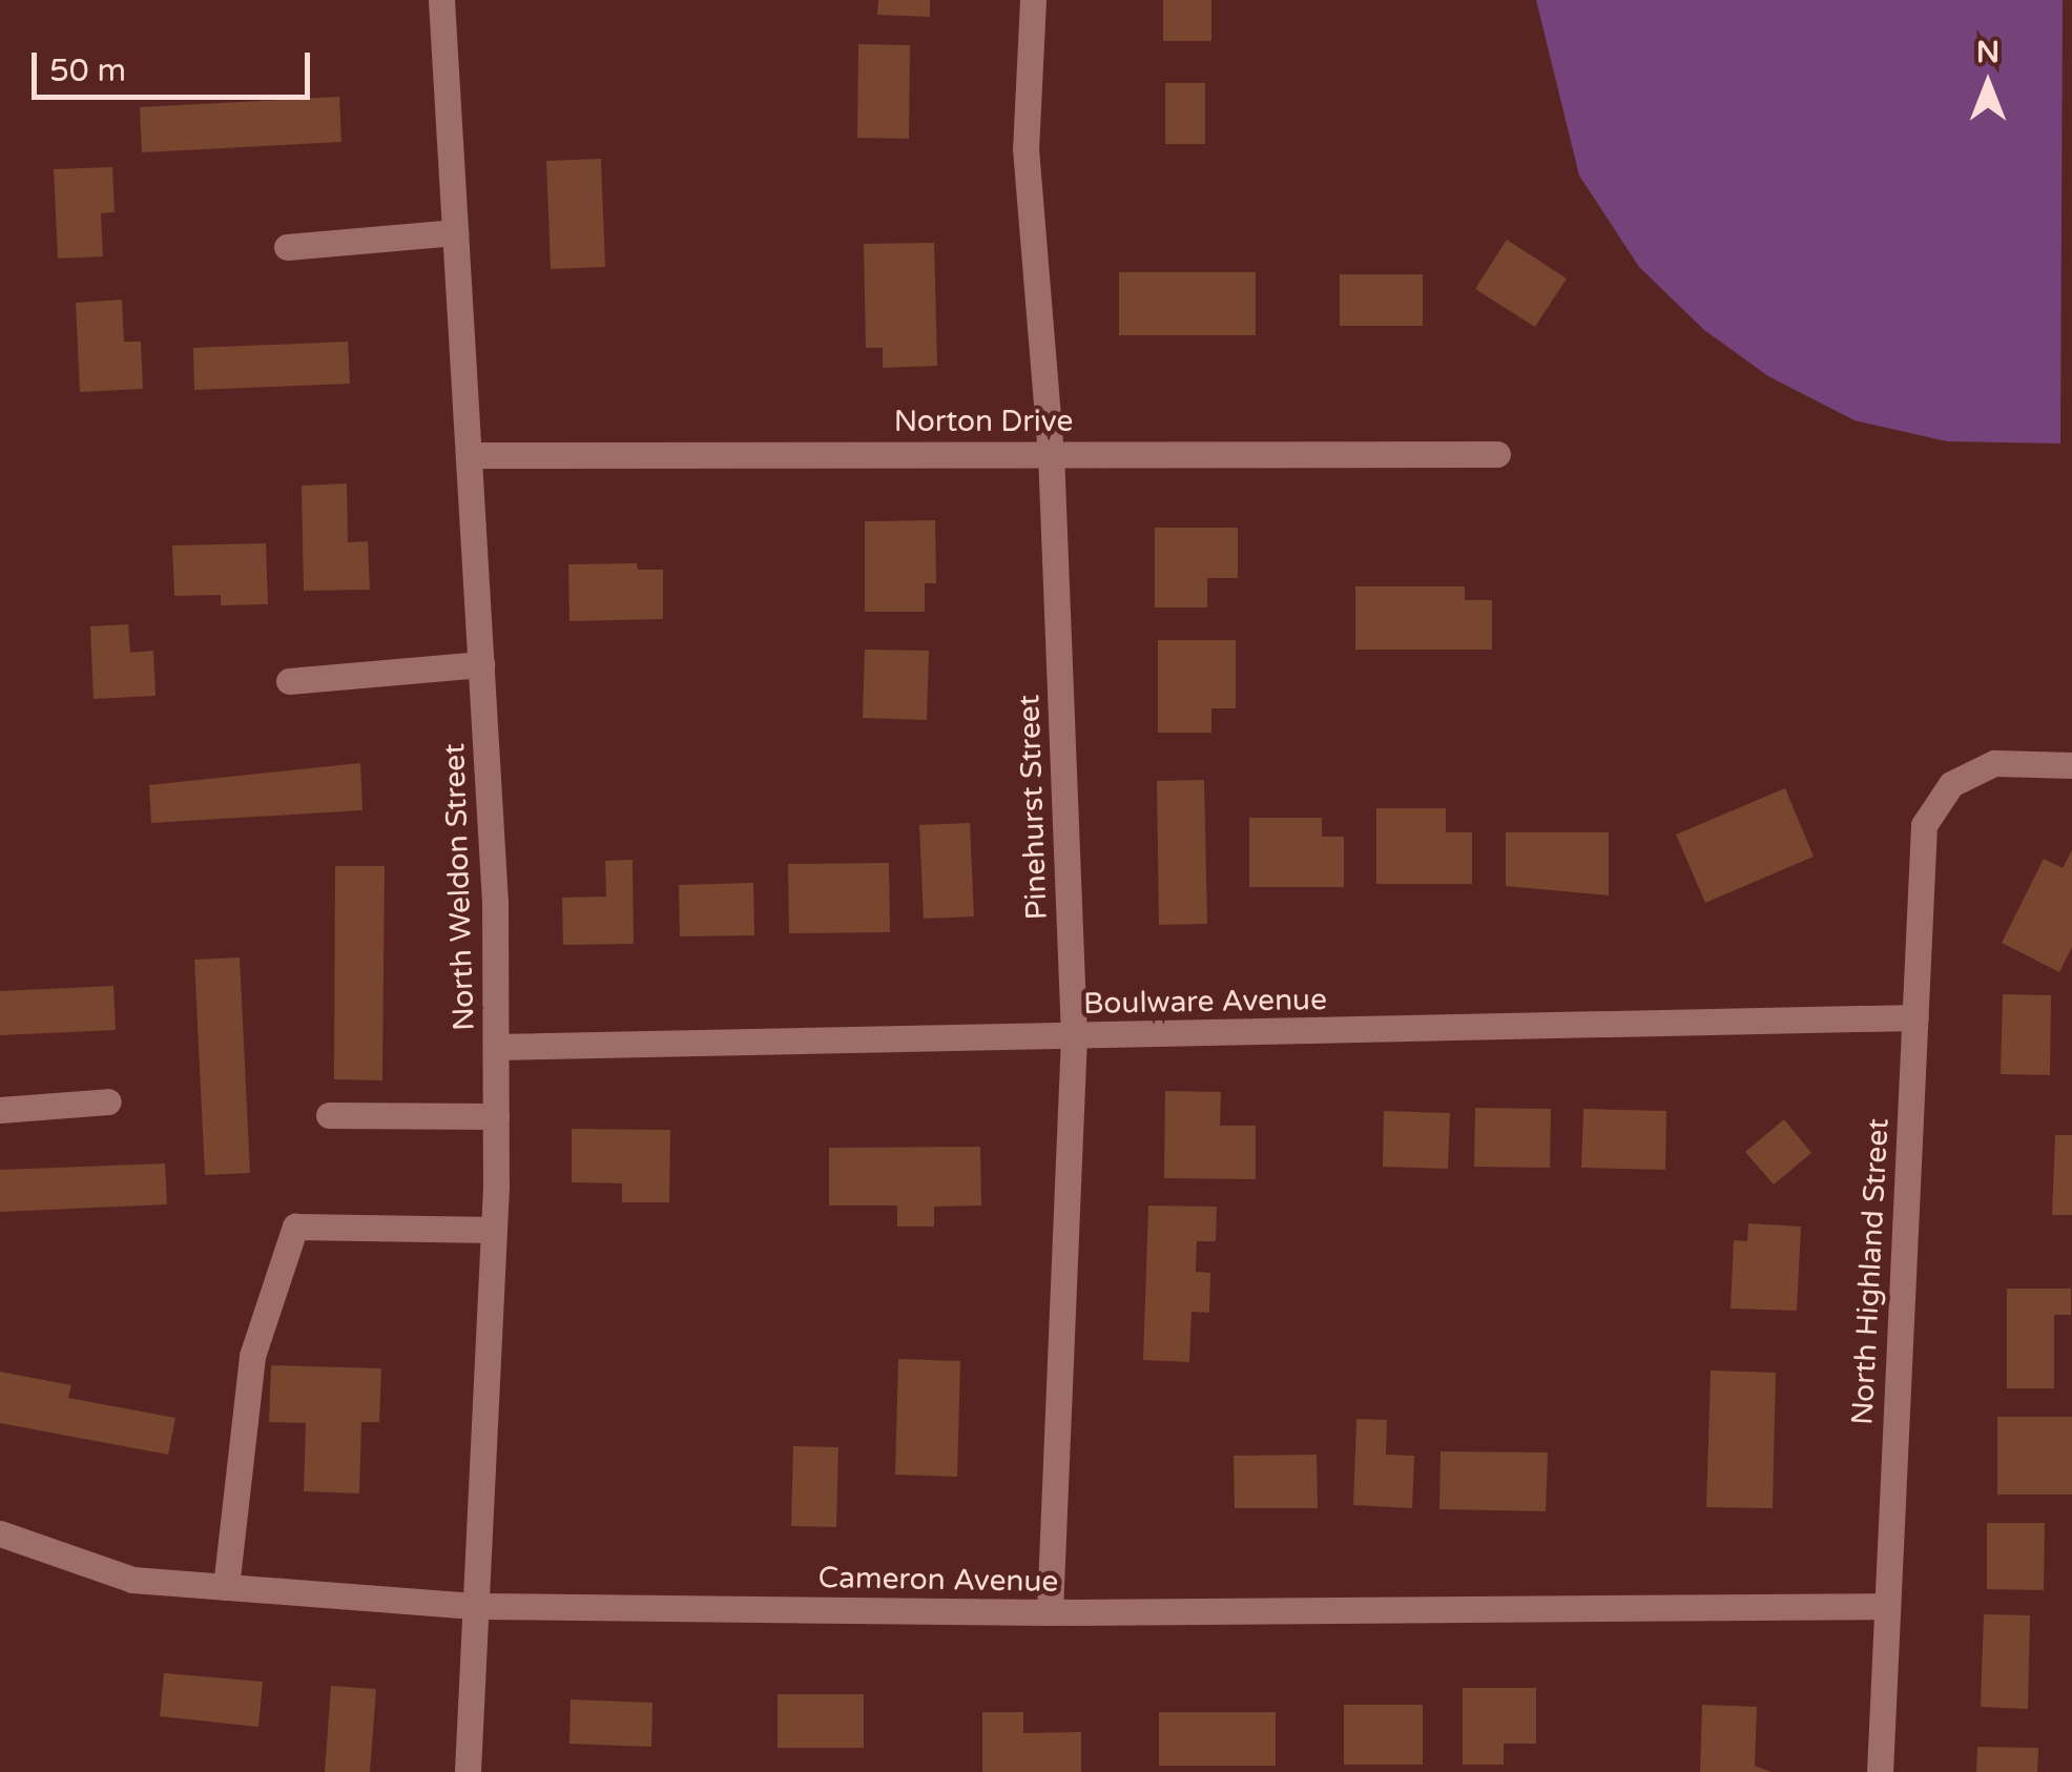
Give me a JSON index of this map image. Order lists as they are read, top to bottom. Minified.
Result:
{"streets":{"street":["Norton Drive","Pinehurst Street","North Weldon Street","Boulware Avenue","North Highland Street","Cameron Avenue"]},"crossings":[["Norton Drive","Pinehurst Street"],["Norton Drive","North Weldon Street"],["Pinehurst Street","Boulware Avenue"],["Pinehurst Street","Cameron Avenue"],["North Weldon Street","Boulware Avenue"],["North Weldon Street","Cameron Avenue"],["Boulware Avenue","North Highland Street"],["North Highland Street","Cameron Avenue"]],"scale_bar":"50 m","north":"top"}
